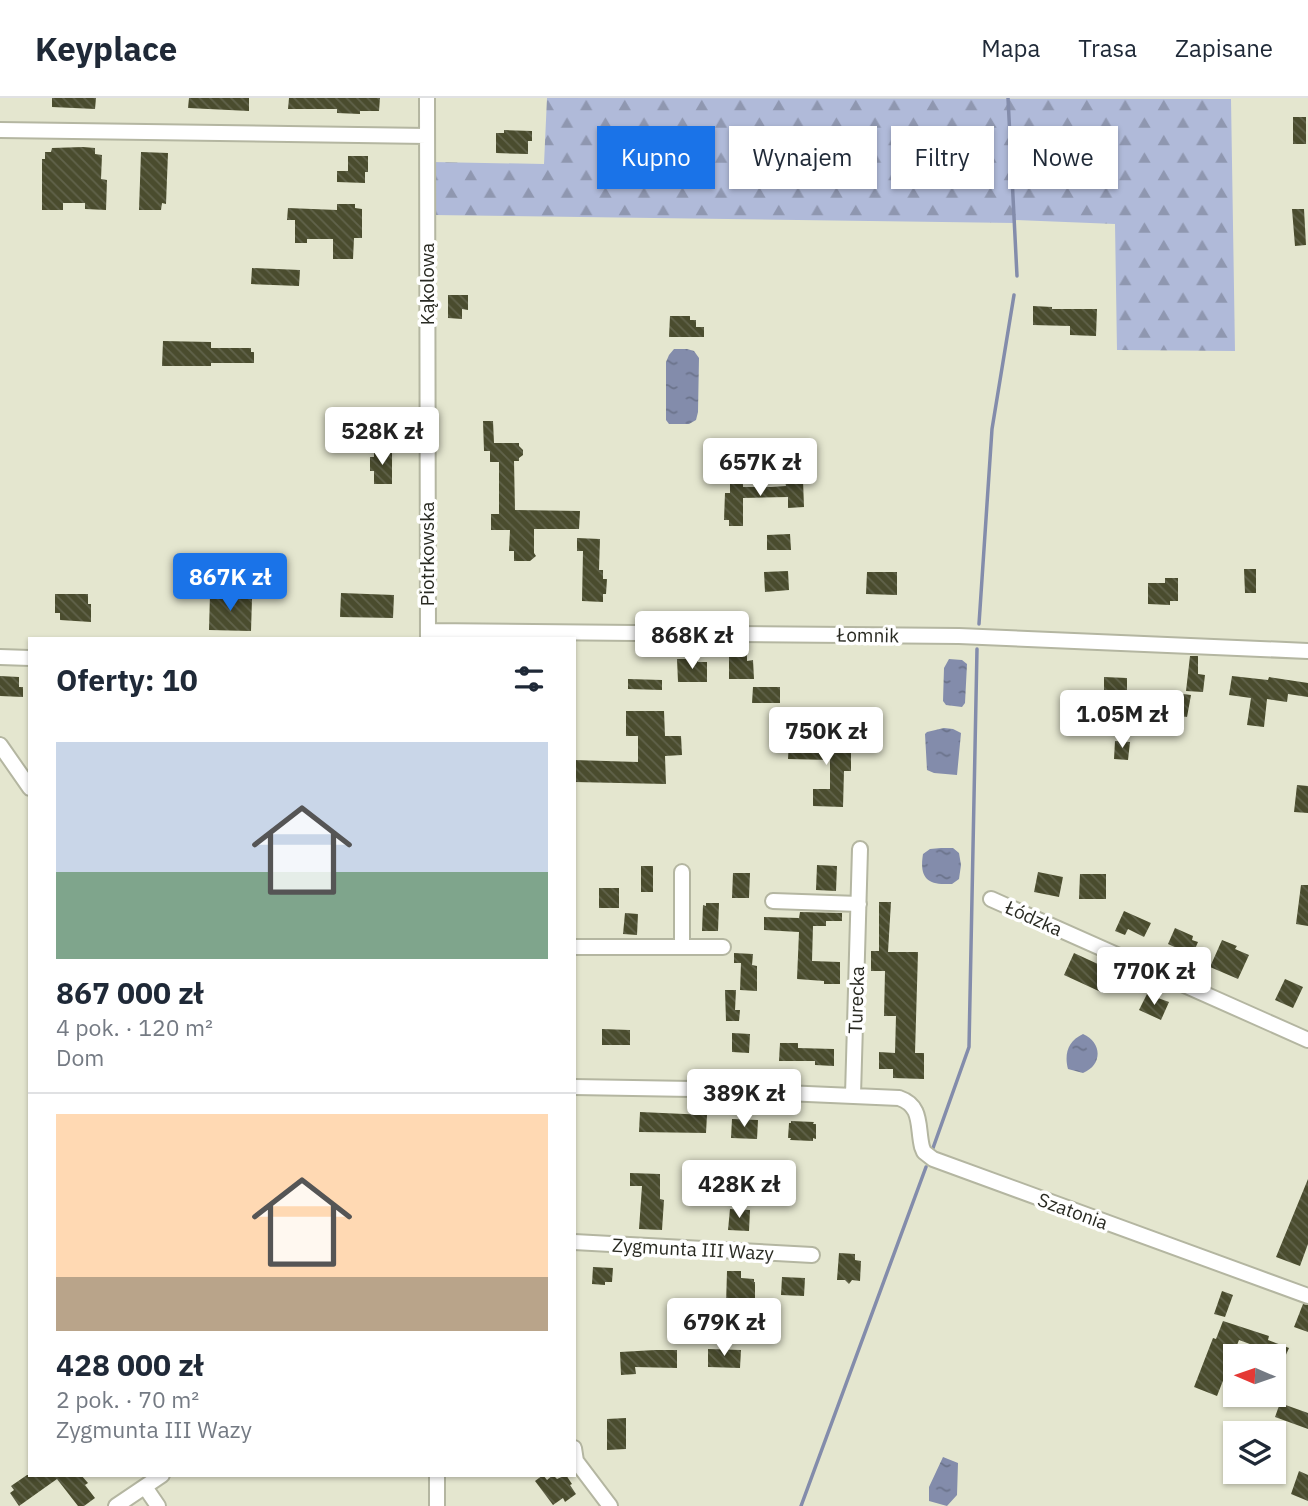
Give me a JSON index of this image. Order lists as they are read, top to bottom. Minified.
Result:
{"streets":{"street":["Kąkolowa","Piotrkowska","Łomnik","Łódzka","Turecka","Szatonia","Zygmunta III Wazy"]},"crossings":[["Kąkolowa","Piotrkowska"],["Piotrkowska","Łomnik"],["Turecka","Szatonia"]],"north":"left","page":{"header":"Keyplace","nav":["Mapa","Trasa","Zapisane"],"chip":["Kupno","Wynajem","Filtry","Nowe"],"price":["528K zł","657K zł","867K zł","868K zł","1.05M zł","750K zł","770K zł","389K zł","428K zł","679K zł"],"heading":"Oferty: 10","list":[{"name":"867 000 zł","note":"4 pok. · 120 m² · Dom"},{"name":"428 000 zł","note":"2 pok. · 70 m² · Zygmunta III Wazy"}]}}
